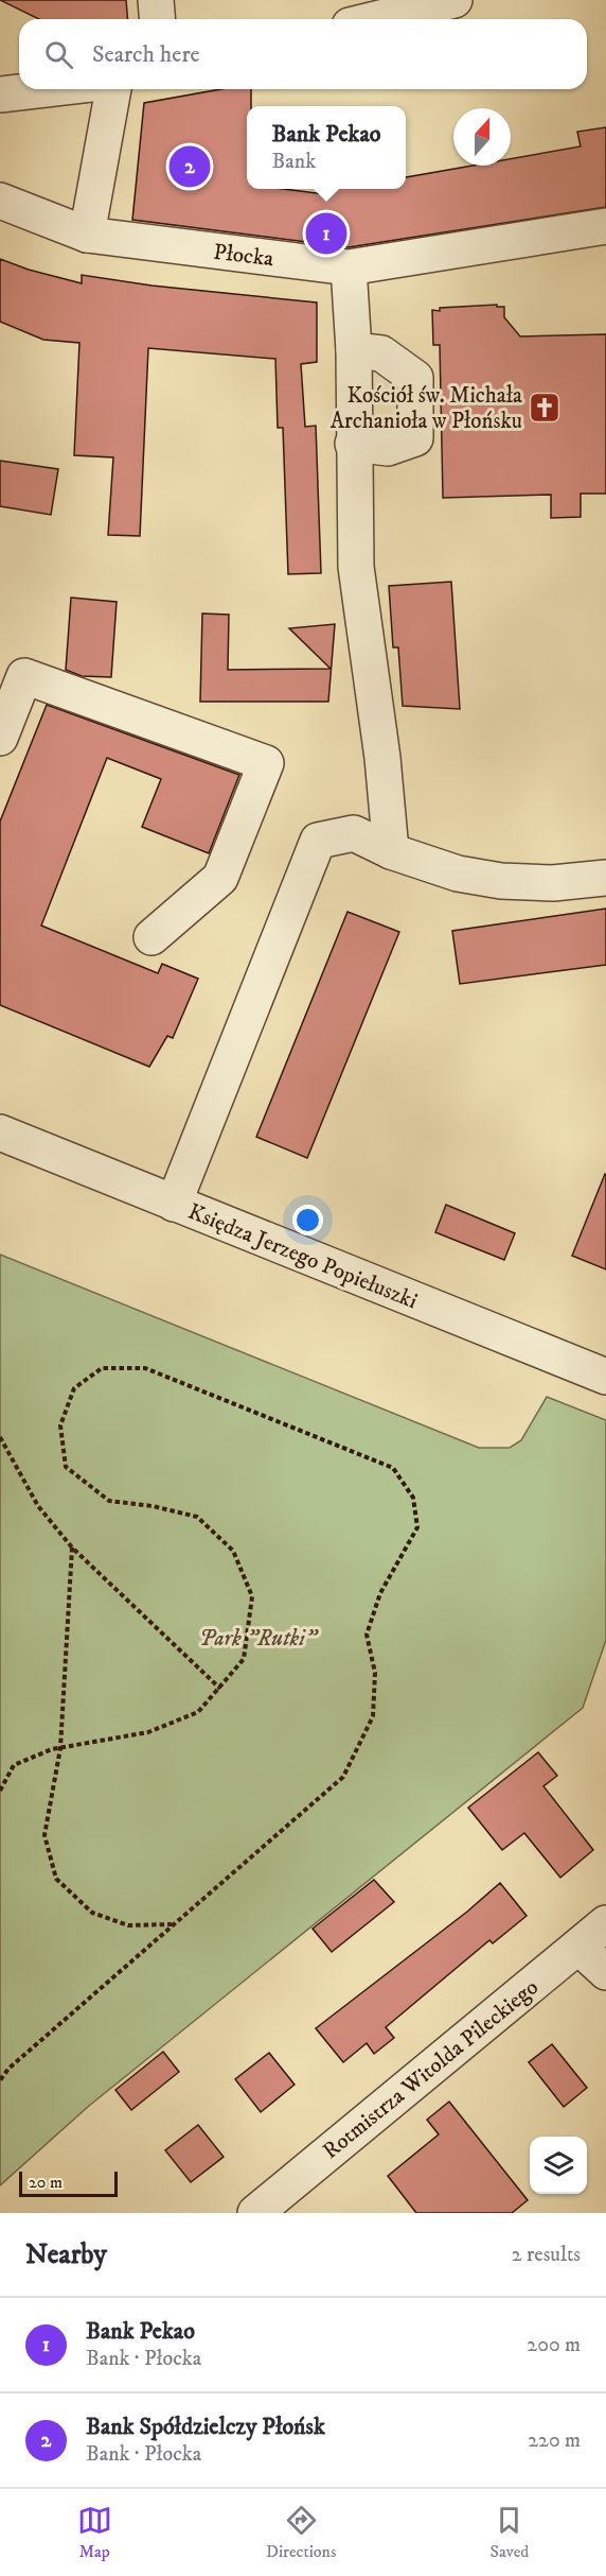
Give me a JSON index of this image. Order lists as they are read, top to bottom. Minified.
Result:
{"streets":{"street":["Płocka","Księdza Jerzego Popiełuszki","Rotmistrza Witolda Pileckiego"]},"parks":["Park \"Rutki\""],"places":{"church":["Kościół św. Michała Archanioła w Płońsku"]},"scale_bar":"20 m","north":"top","page":{"search":"Search here","popup":["Bank Pekao","Bank"],"pins":["2","1"],"scale":"20 m","heading":["Nearby","2 results"],"list":[{"mark":"1","name":"Bank Pekao","note":"Bank · Płocka","value":"200 m"},{"mark":"2","name":"Bank Spółdzielczy Płońsk","note":"Bank · Płocka","value":"220 m"}],"nav":["Map","Directions","Saved"]}}
